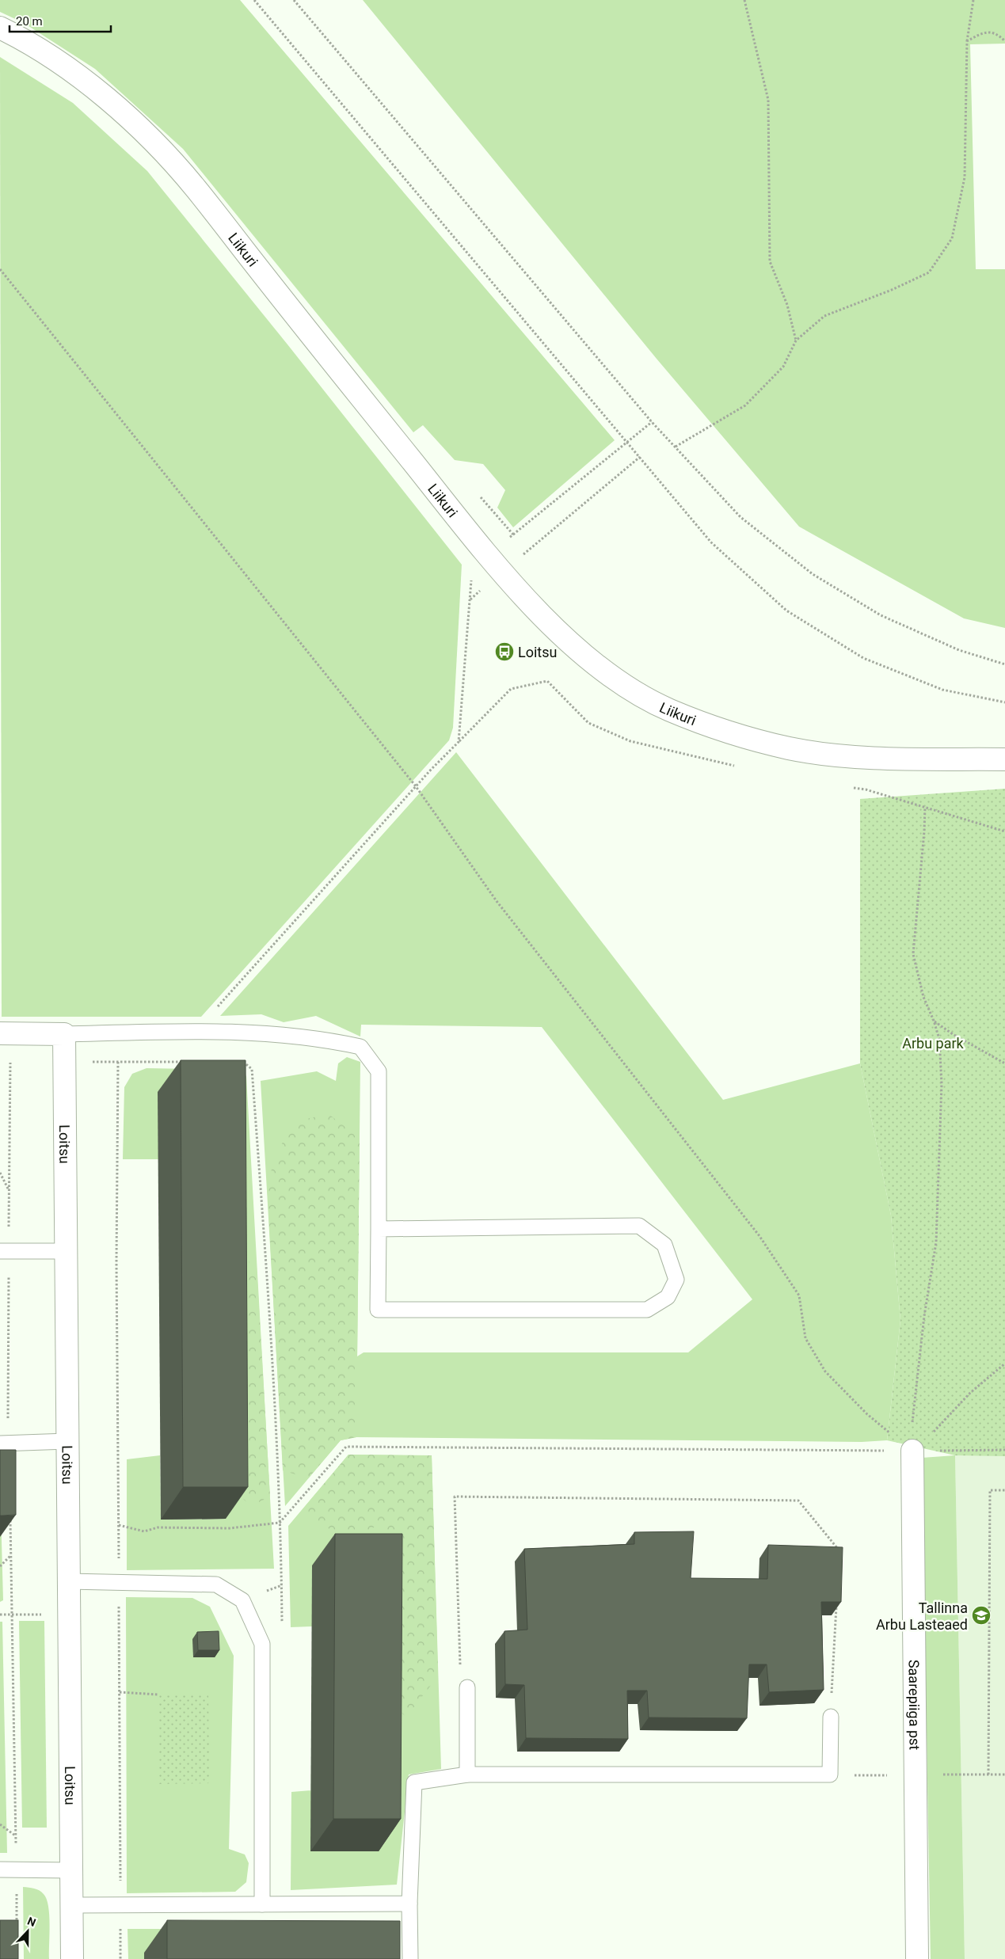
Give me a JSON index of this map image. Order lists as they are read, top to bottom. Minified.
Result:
{"streets":{"street":["Liikuri","Loitsu","Saarepiiga pst"]},"parks":["Arbu park"],"places":{"bus stop":["Loitsu"],"school or university":["Tallinna Arbu Lasteaed"]},"scale_bar":"20 m","north":"top"}
